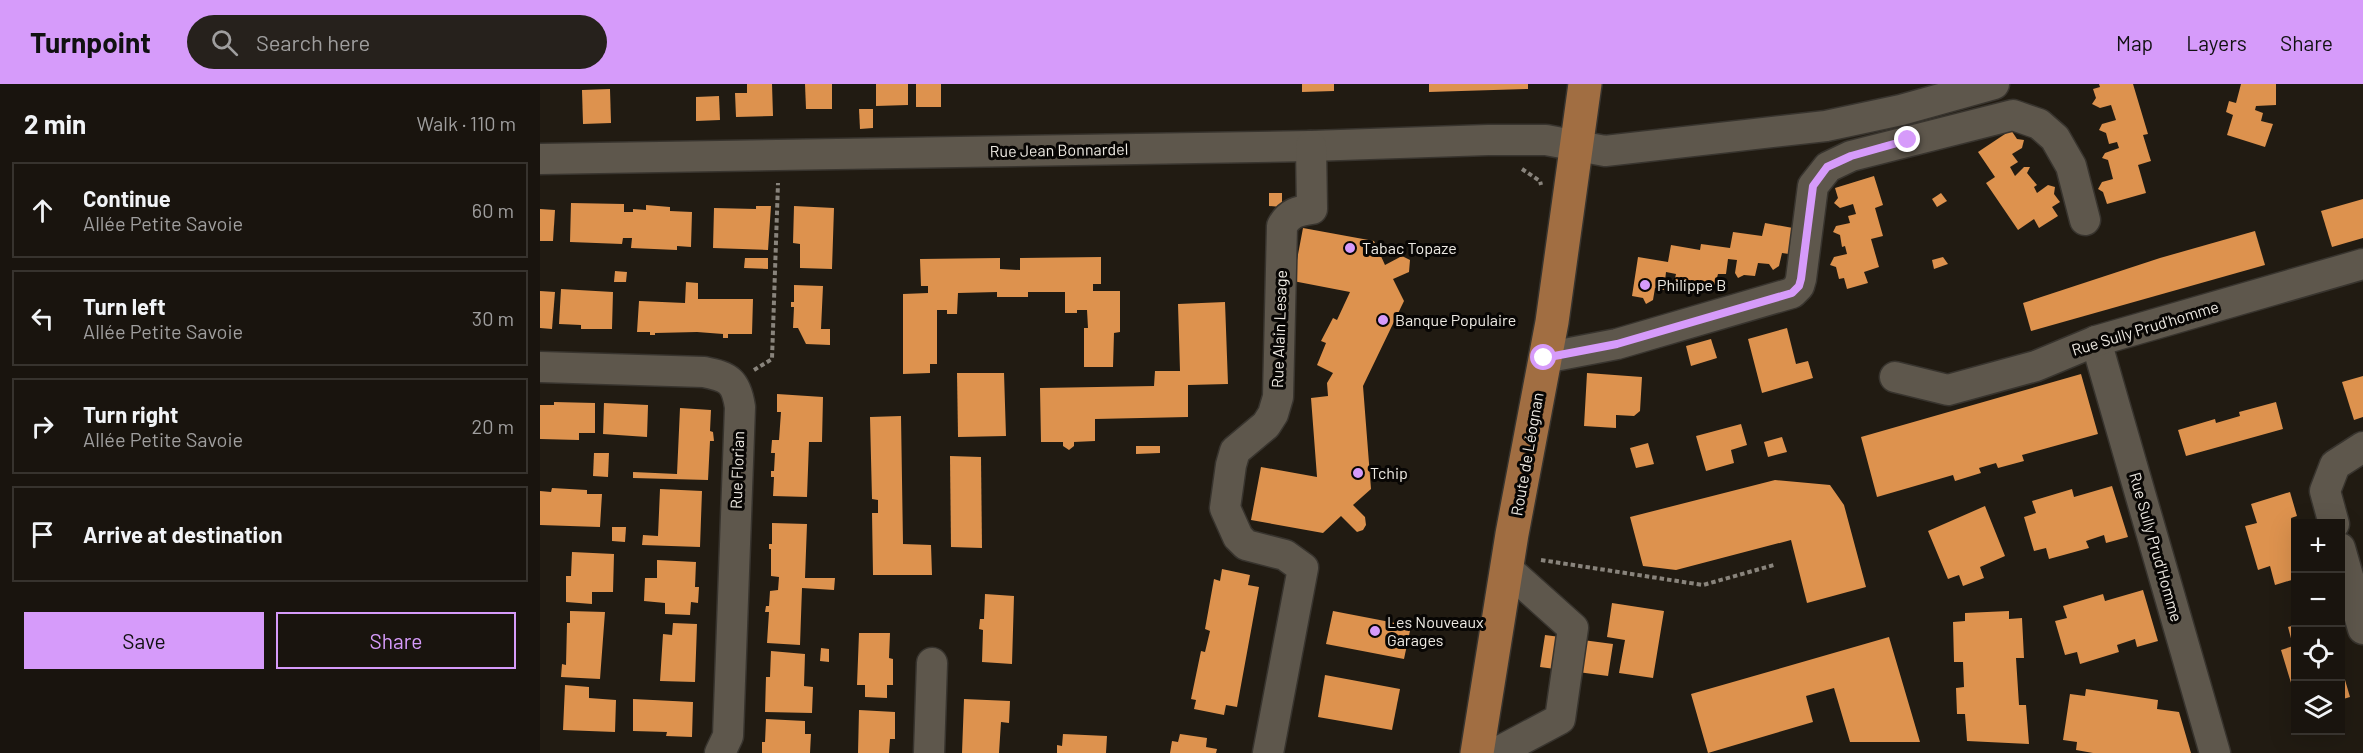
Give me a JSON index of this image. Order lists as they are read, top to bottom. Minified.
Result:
{"streets":{"main road":["Route de Léognan"],"street":["Rue Jean Bonnardel","Rue Sully Prud'homme","Rue Alain Lesage","Rue Florian","Rue Sully Prud'Homme"]},"crossings":[["Rue Jean Bonnardel","Rue Alain Lesage"],["Rue Jean Bonnardel","Route de Léognan"],["Rue Sully Prud'homme","Rue Sully Prud'Homme"]],"places":["Tabac Topaze","Philippe B","Banque Populaire","Tchip","Les Nouveaux Garages"],"page":{"header":"Turnpoint","search":"Search here","nav":["Map","Layers","Share"],"heading":["2 min","Walk · 110 m"],"list":[["Continue","Allée Petite Savoie","60 m"],["Turn left","Allée Petite Savoie","30 m"],["Turn right","Allée Petite Savoie","20 m"],"Arrive at destination"],"map_buttons":["+","−"],"buttons":["Save","Share"]}}
